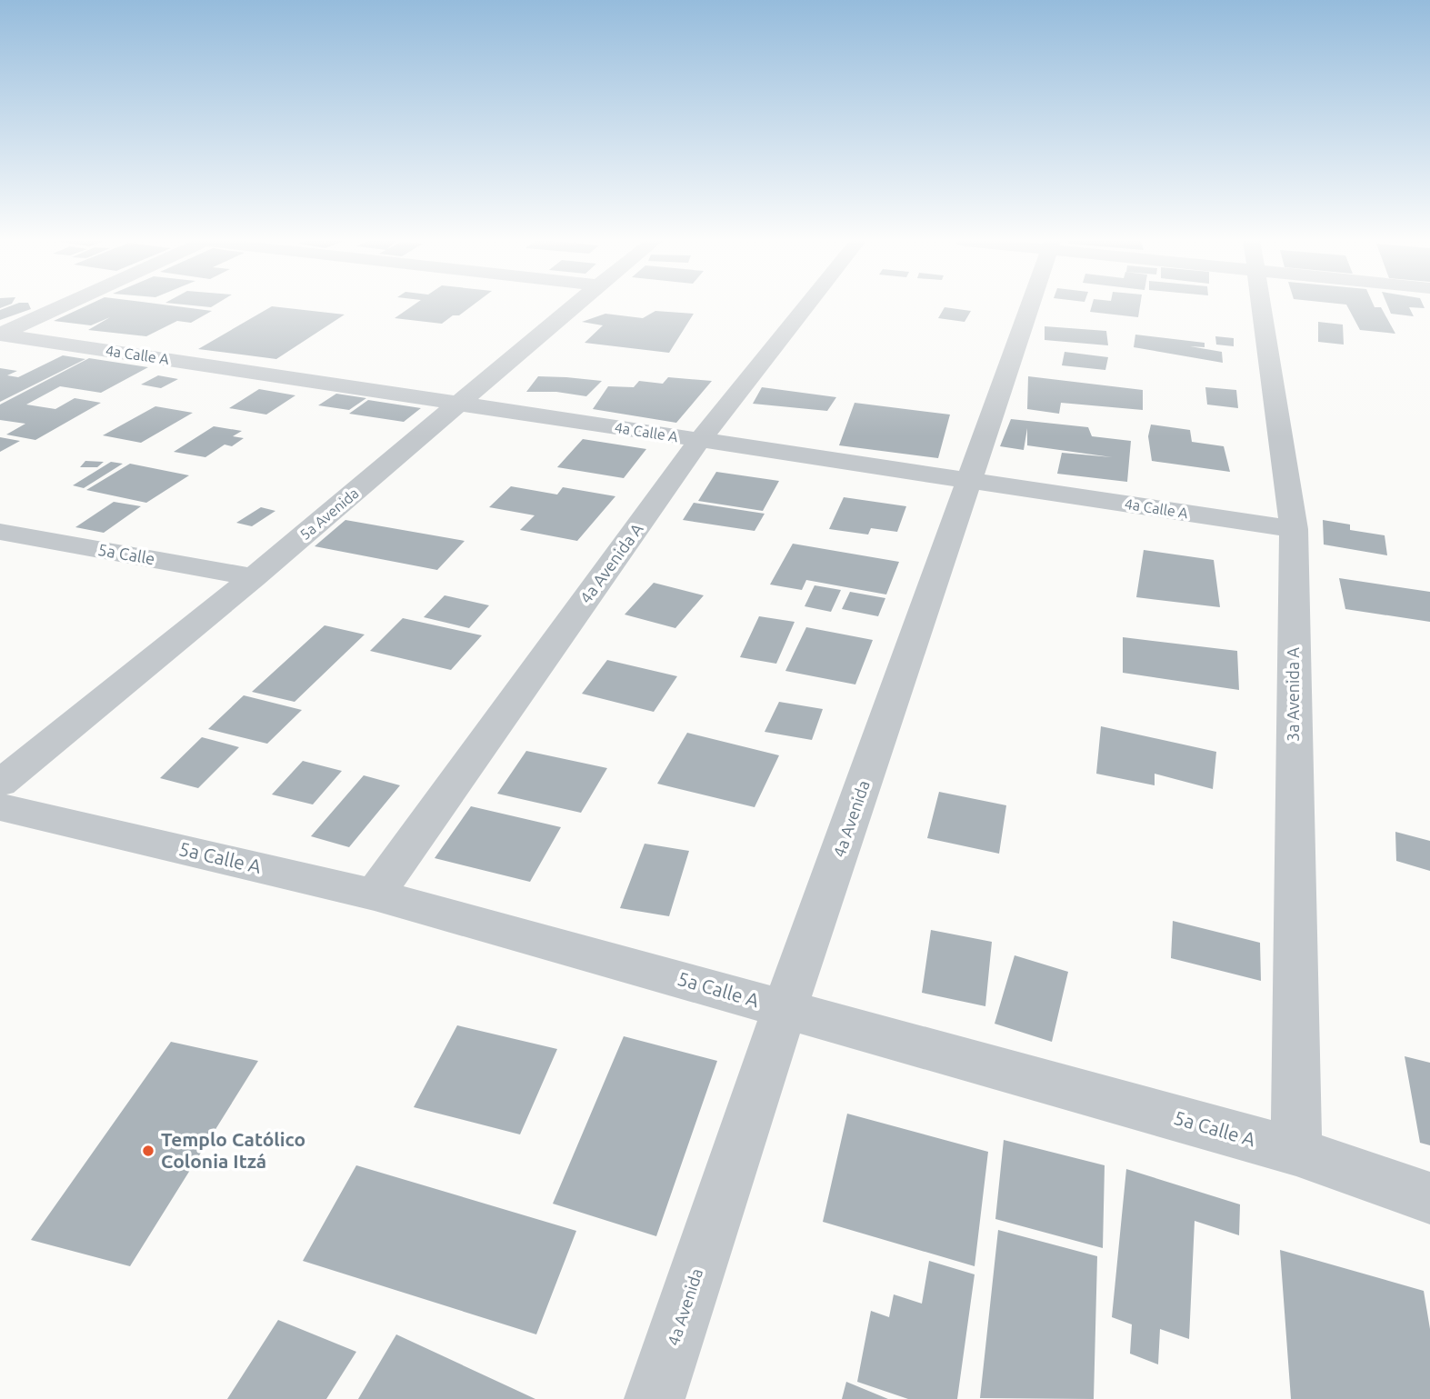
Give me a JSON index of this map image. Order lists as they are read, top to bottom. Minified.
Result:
{"streets":{"street":["4a Calle A","5a Avenida","5a Calle","4a Avenida A","3a Avenida A","4a Avenida","5a Calle A"]},"crossings":[["4a Calle A","5a Avenida"],["4a Calle A","4a Avenida A"],["4a Calle A","3a Avenida A"],["4a Calle A","4a Avenida"],["5a Avenida","5a Calle"],["4a Avenida A","5a Calle A"],["3a Avenida A","5a Calle A"],["4a Avenida","5a Calle A"]],"places":["Templo Católico Colonia Itzá"]}
